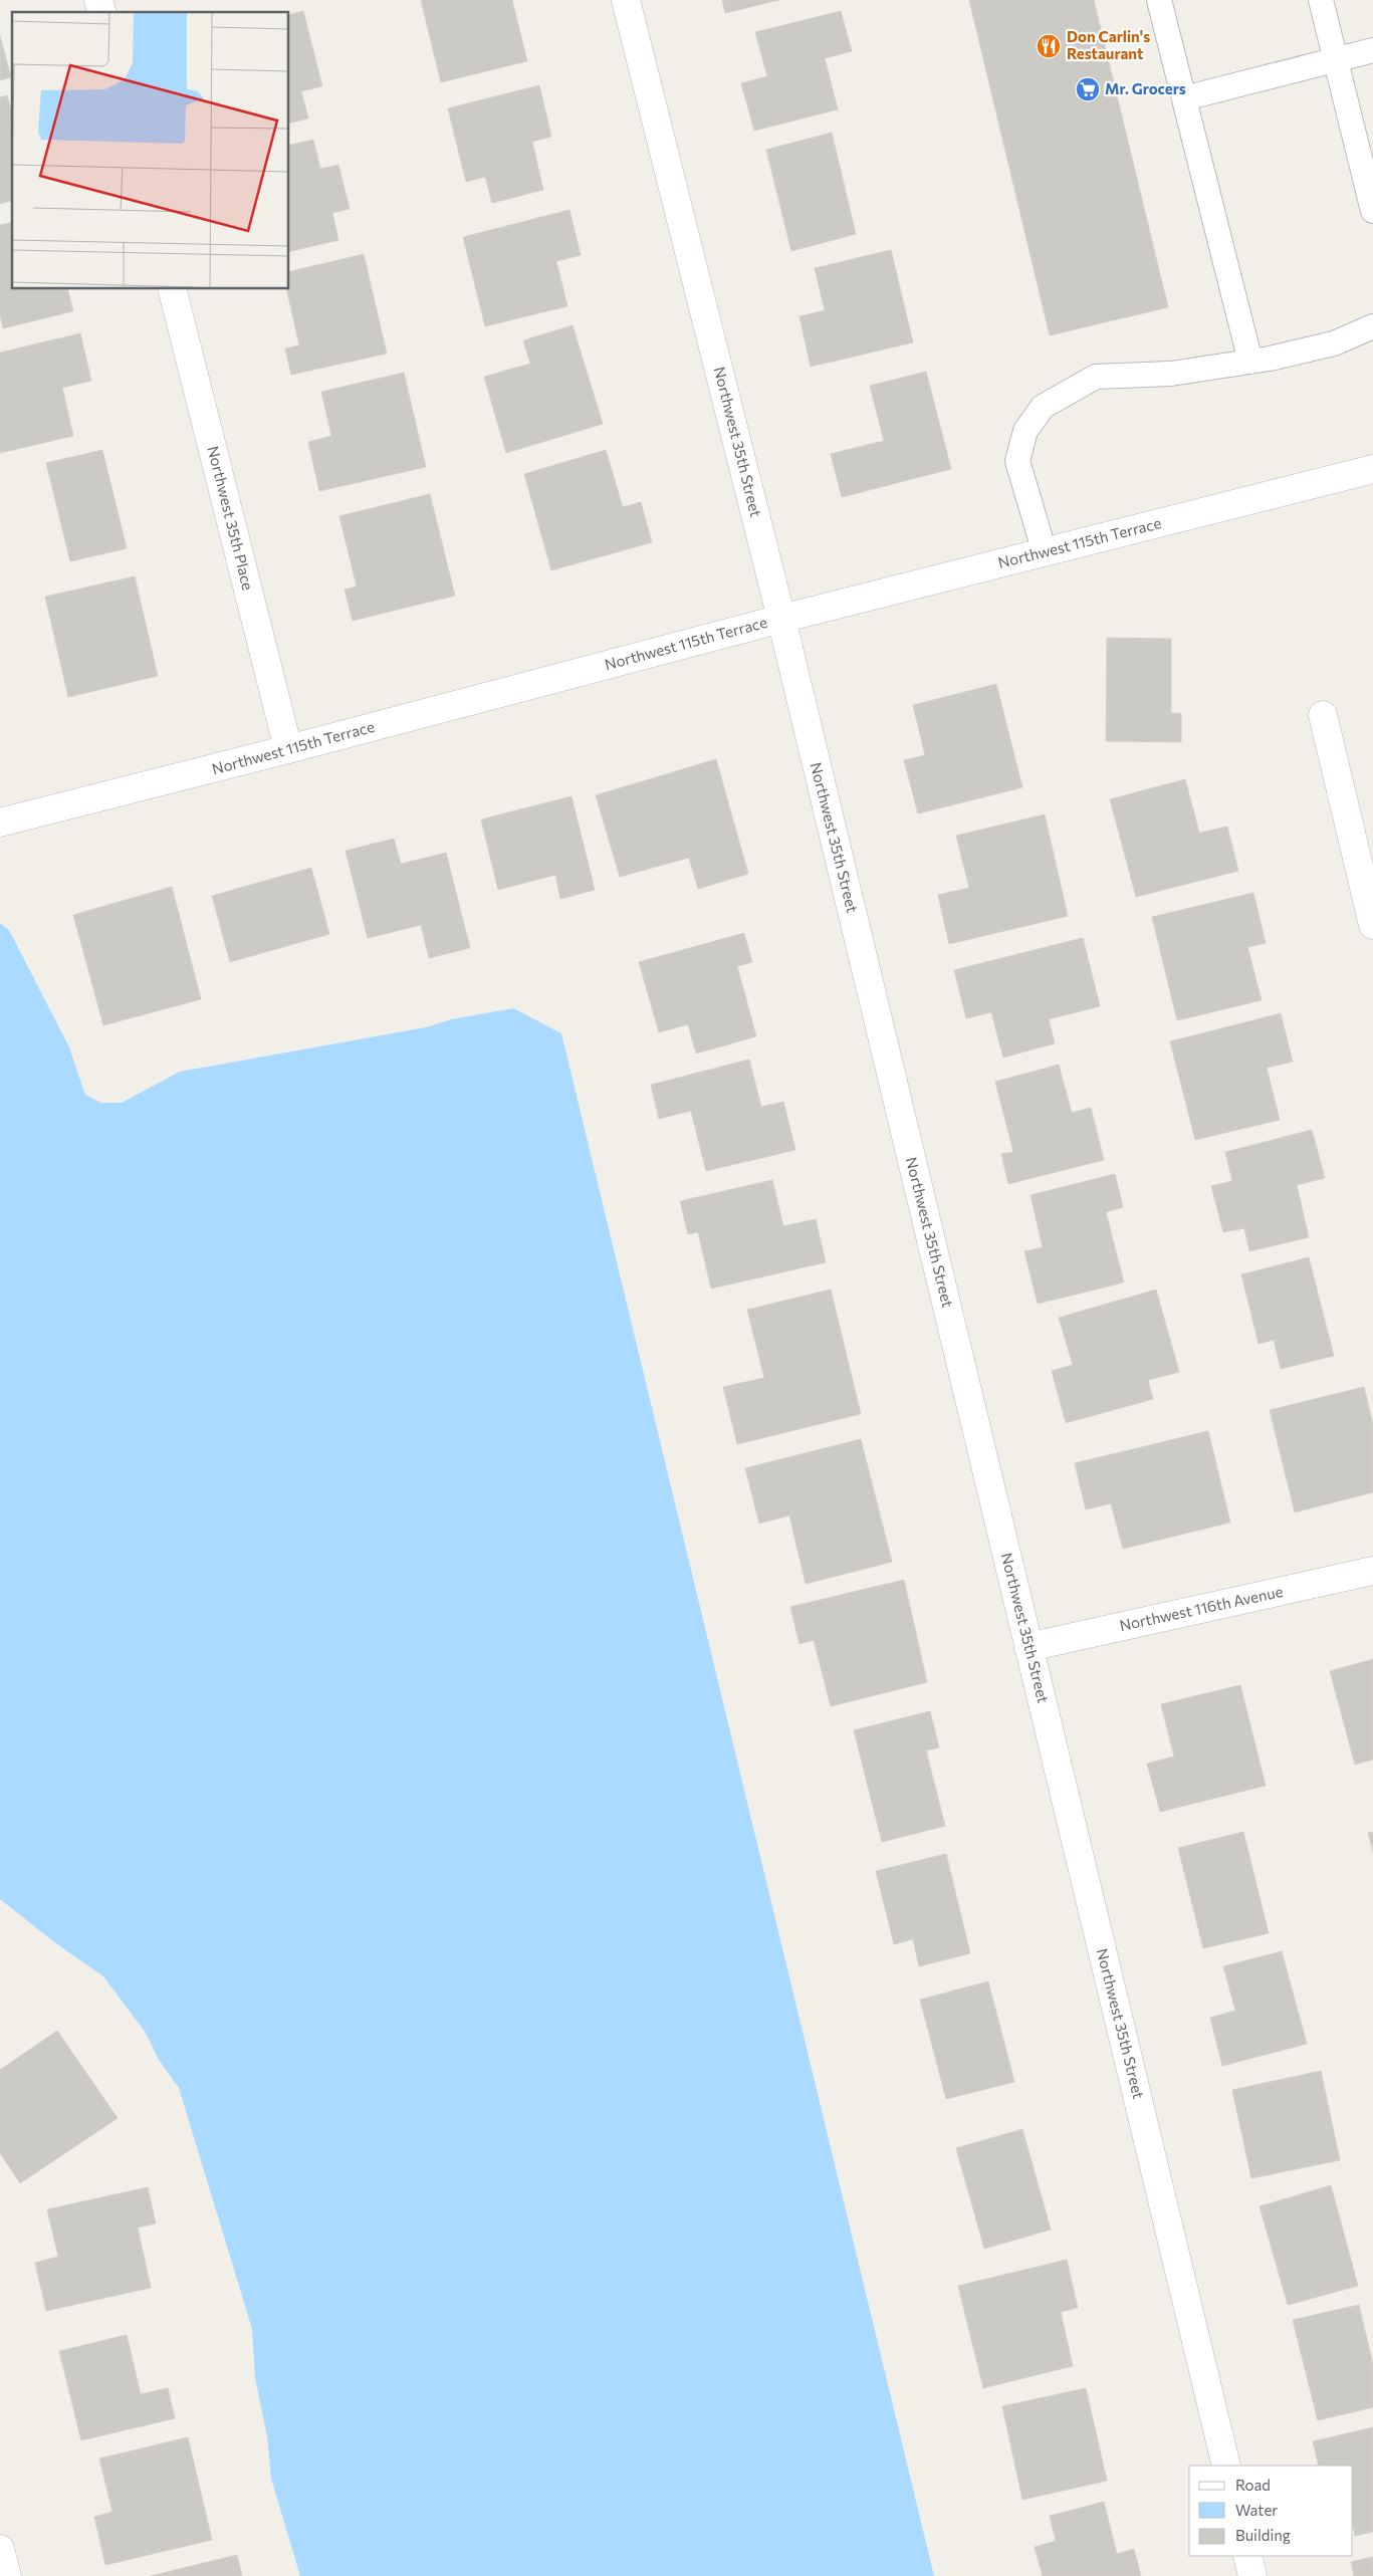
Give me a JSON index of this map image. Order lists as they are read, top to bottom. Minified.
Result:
{"streets":{"street":["Northwest 35th Street","Northwest 35th Place","Northwest 115th Terrace","Northwest 116th Avenue"]},"crossings":[["Northwest 35th Street","Northwest 115th Terrace"],["Northwest 35th Street","Northwest 116th Avenue"],["Northwest 35th Place","Northwest 115th Terrace"]],"places":{"restaurant":["Don Carlin's Restaurant"],"supermarket":["Mr. Grocers"]},"legend":["Road","Water","Building"]}
